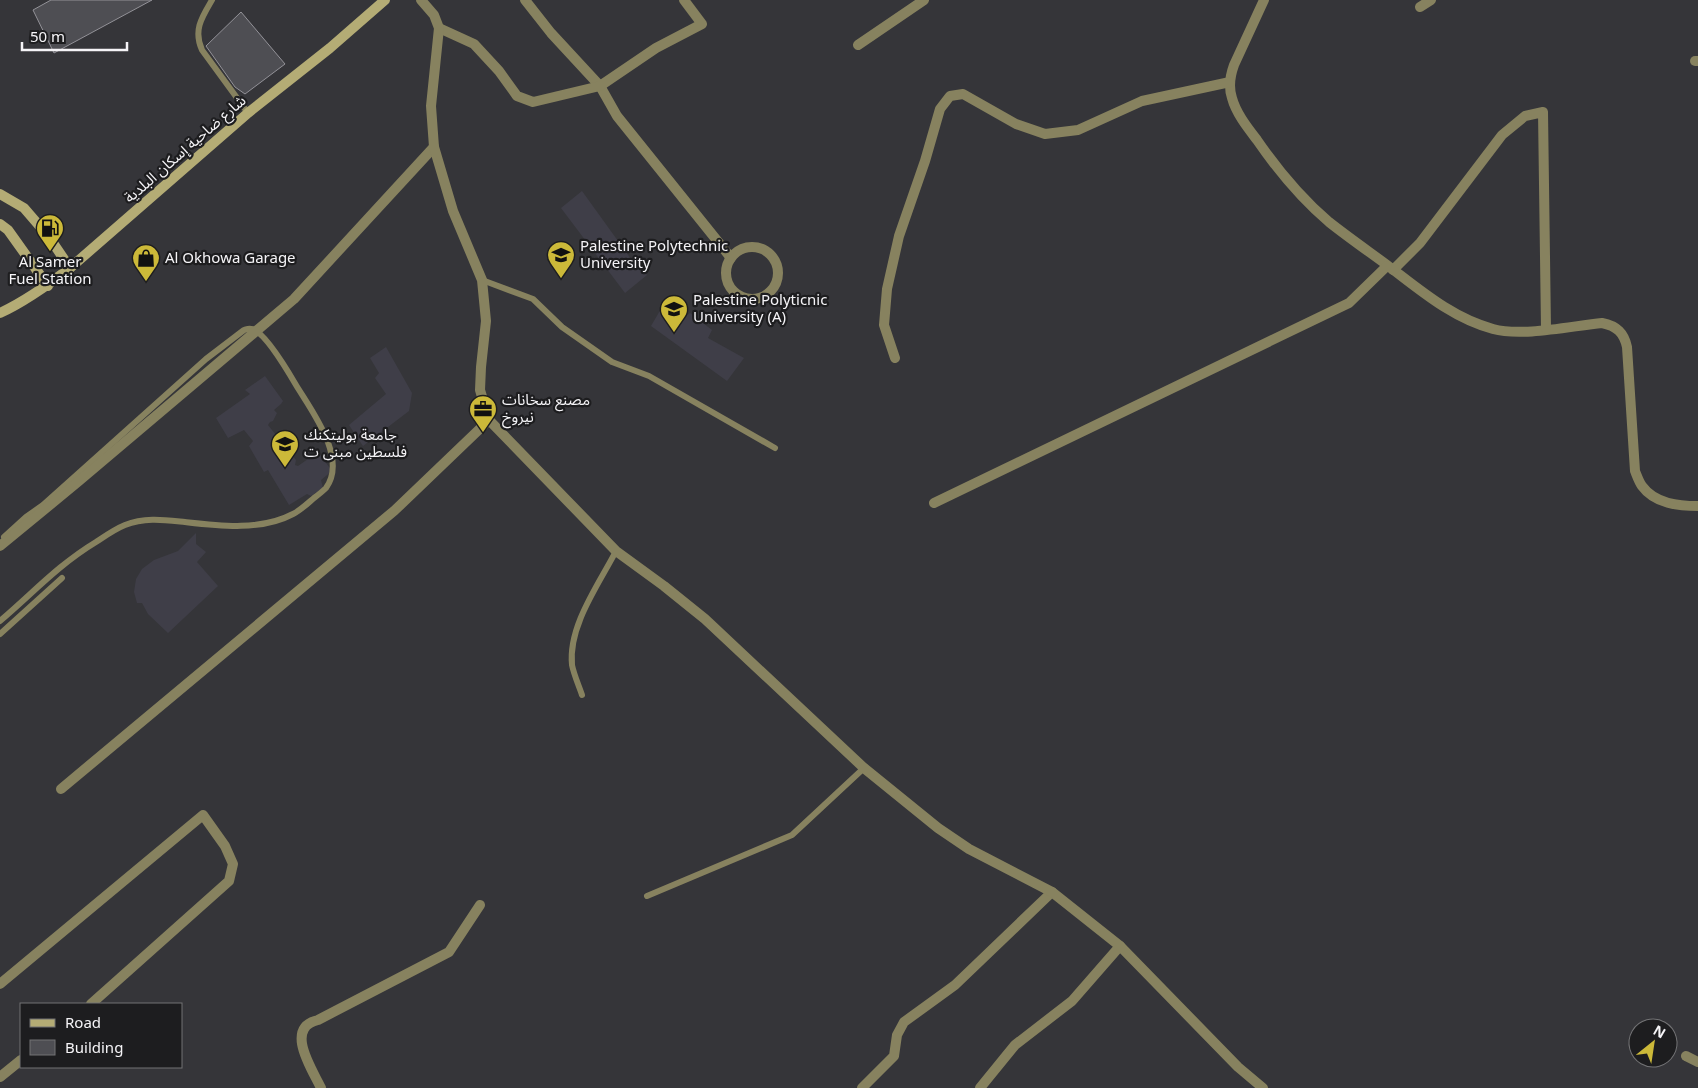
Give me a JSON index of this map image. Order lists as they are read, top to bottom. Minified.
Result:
{"streets":{"main road":["شارع ضاحية إسكان البلدية"]},"places":{"fuel station":["Al Samer Fuel Station"],"school or university":["Palestine Polytechnic University","Palestine Polyticnic University (A)","جامعة بوليتكنك فلسطين مبنى ت"],"shop":["Al Okhowa Garage"],"office":["مصنع سخانات نيروخ"]},"legend":["Road","Building"],"scale_bar":"50 m","north":"top right"}
